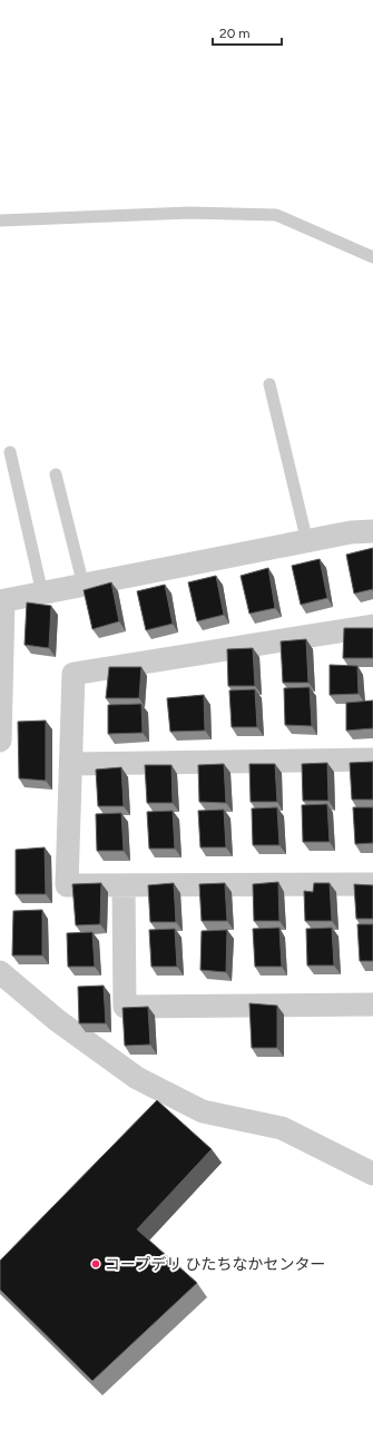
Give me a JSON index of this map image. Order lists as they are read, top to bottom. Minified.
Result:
{"places":["コープデリ ひたちなかセンター"],"scale_bar":"20 m"}
